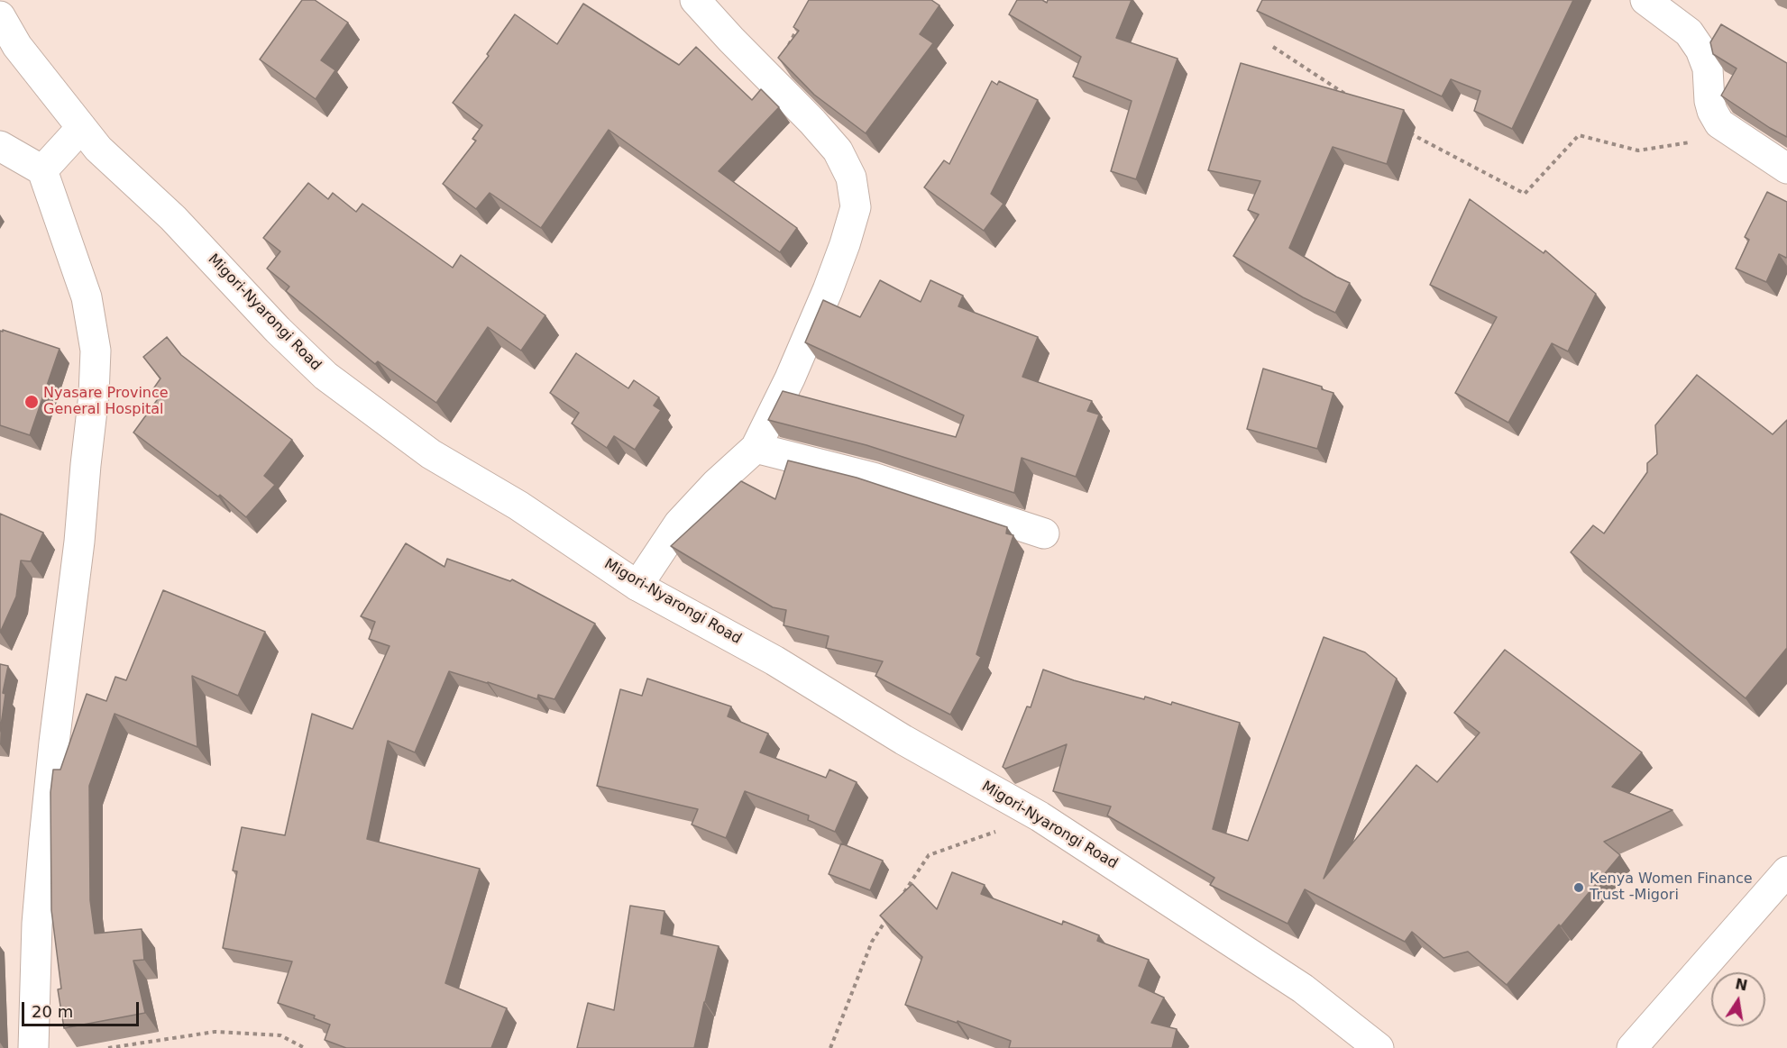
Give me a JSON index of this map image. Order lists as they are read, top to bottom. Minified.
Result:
{"streets":{"main road":["Migori-Nyarongi Road"]},"places":["Nyasare Province General Hospital","Kenya Women Finance Trust -Migori"],"scale_bar":"20 m","north":"top"}
